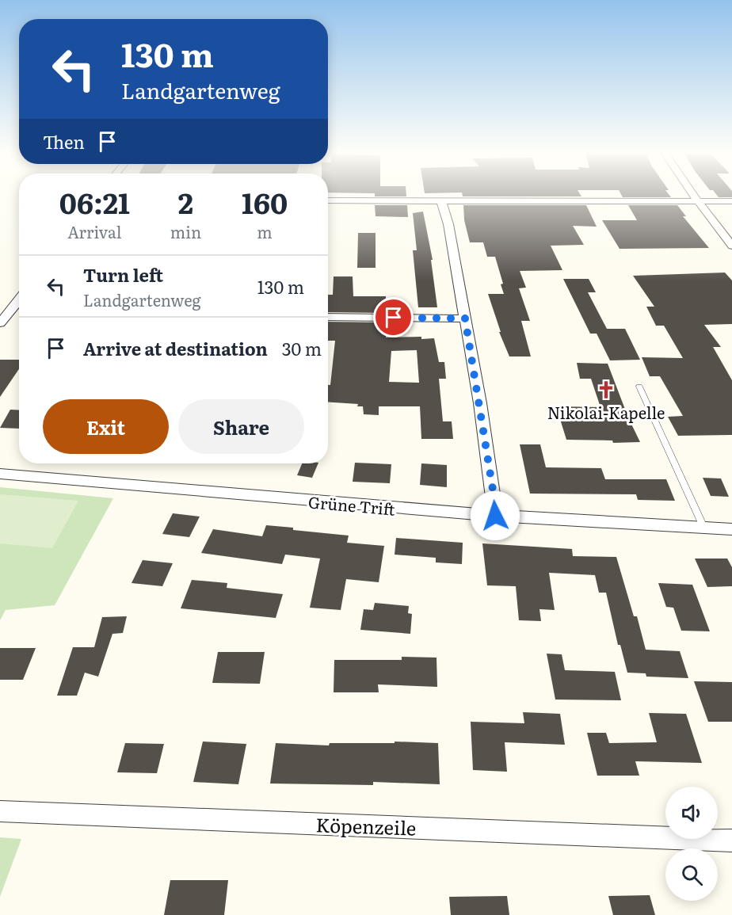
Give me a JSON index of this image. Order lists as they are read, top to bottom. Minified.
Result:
{"streets":{"street":["Grüne Trift","Köpenzeile"]},"places":{"church":["Nikolai-Kapelle"]},"page":{"turn":["130 m","Landgartenweg"],"then":"Then","eta":["06:21","Arrival","2","min","160","m"],"list":[{"name":"Turn left","note":"Landgartenweg","value":"130 m"},{"name":"Arrive at destination","value":"30 m"}],"buttons":["Exit","Share"]}}
